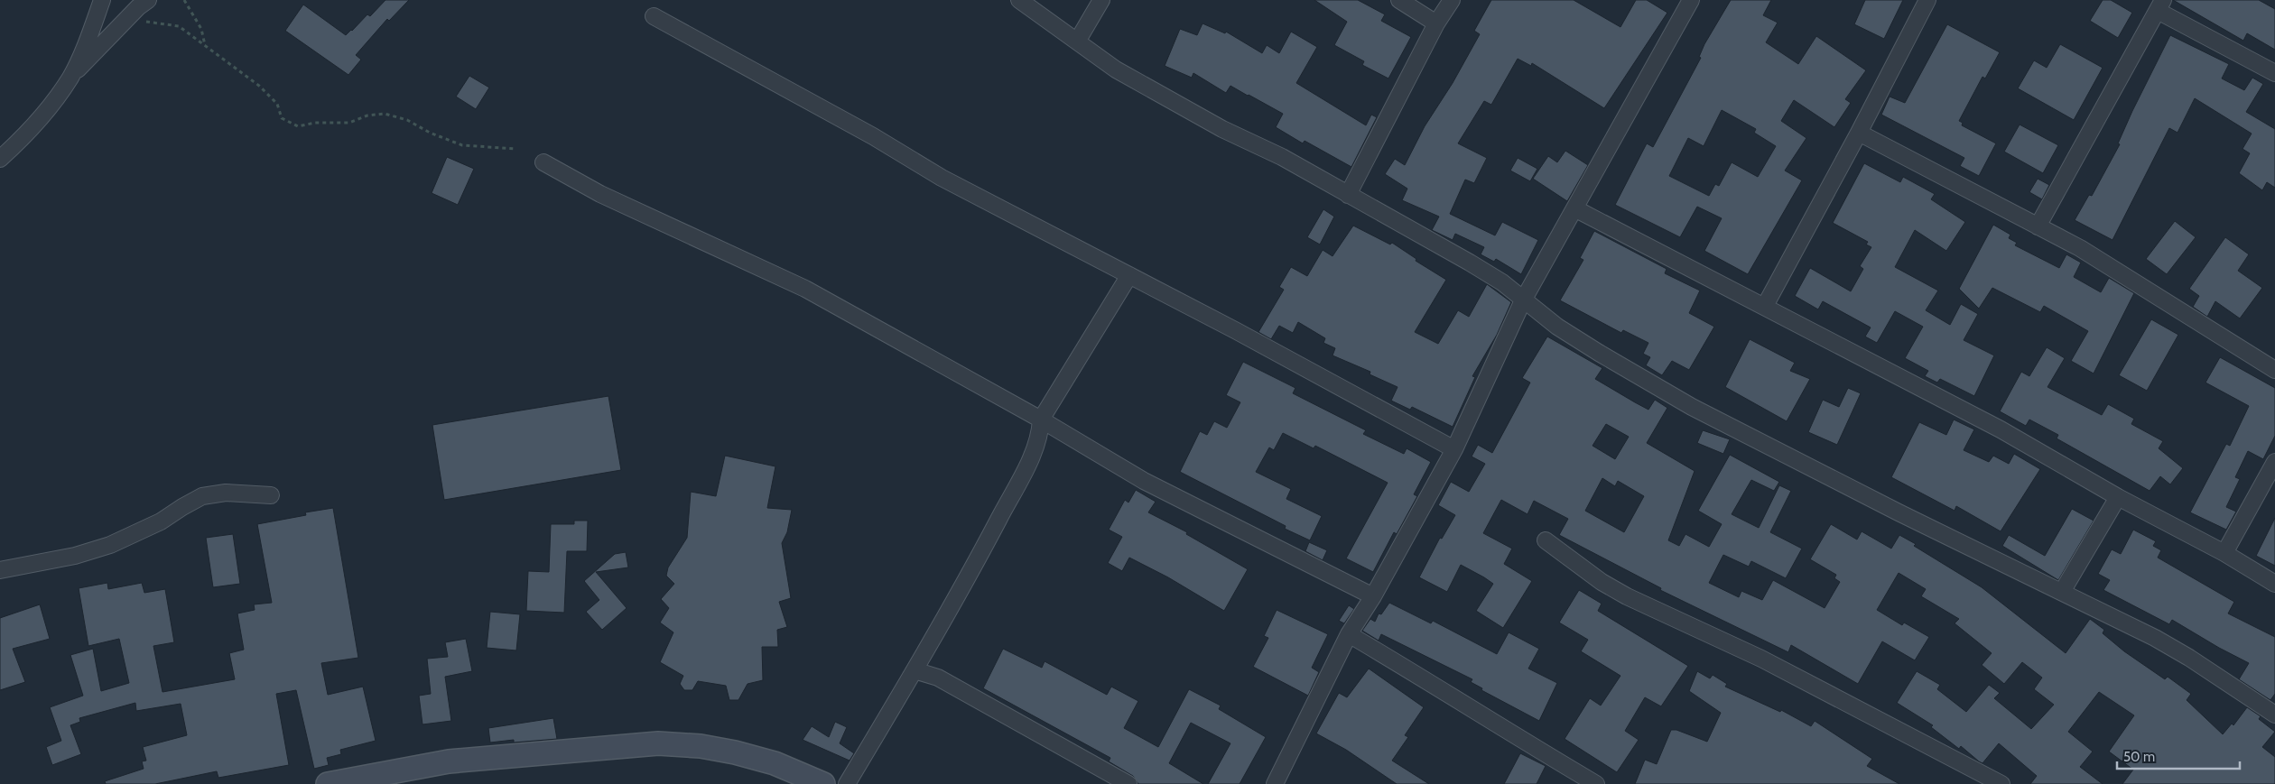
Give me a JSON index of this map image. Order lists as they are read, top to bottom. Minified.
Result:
{"scale_bar":"50 m"}
